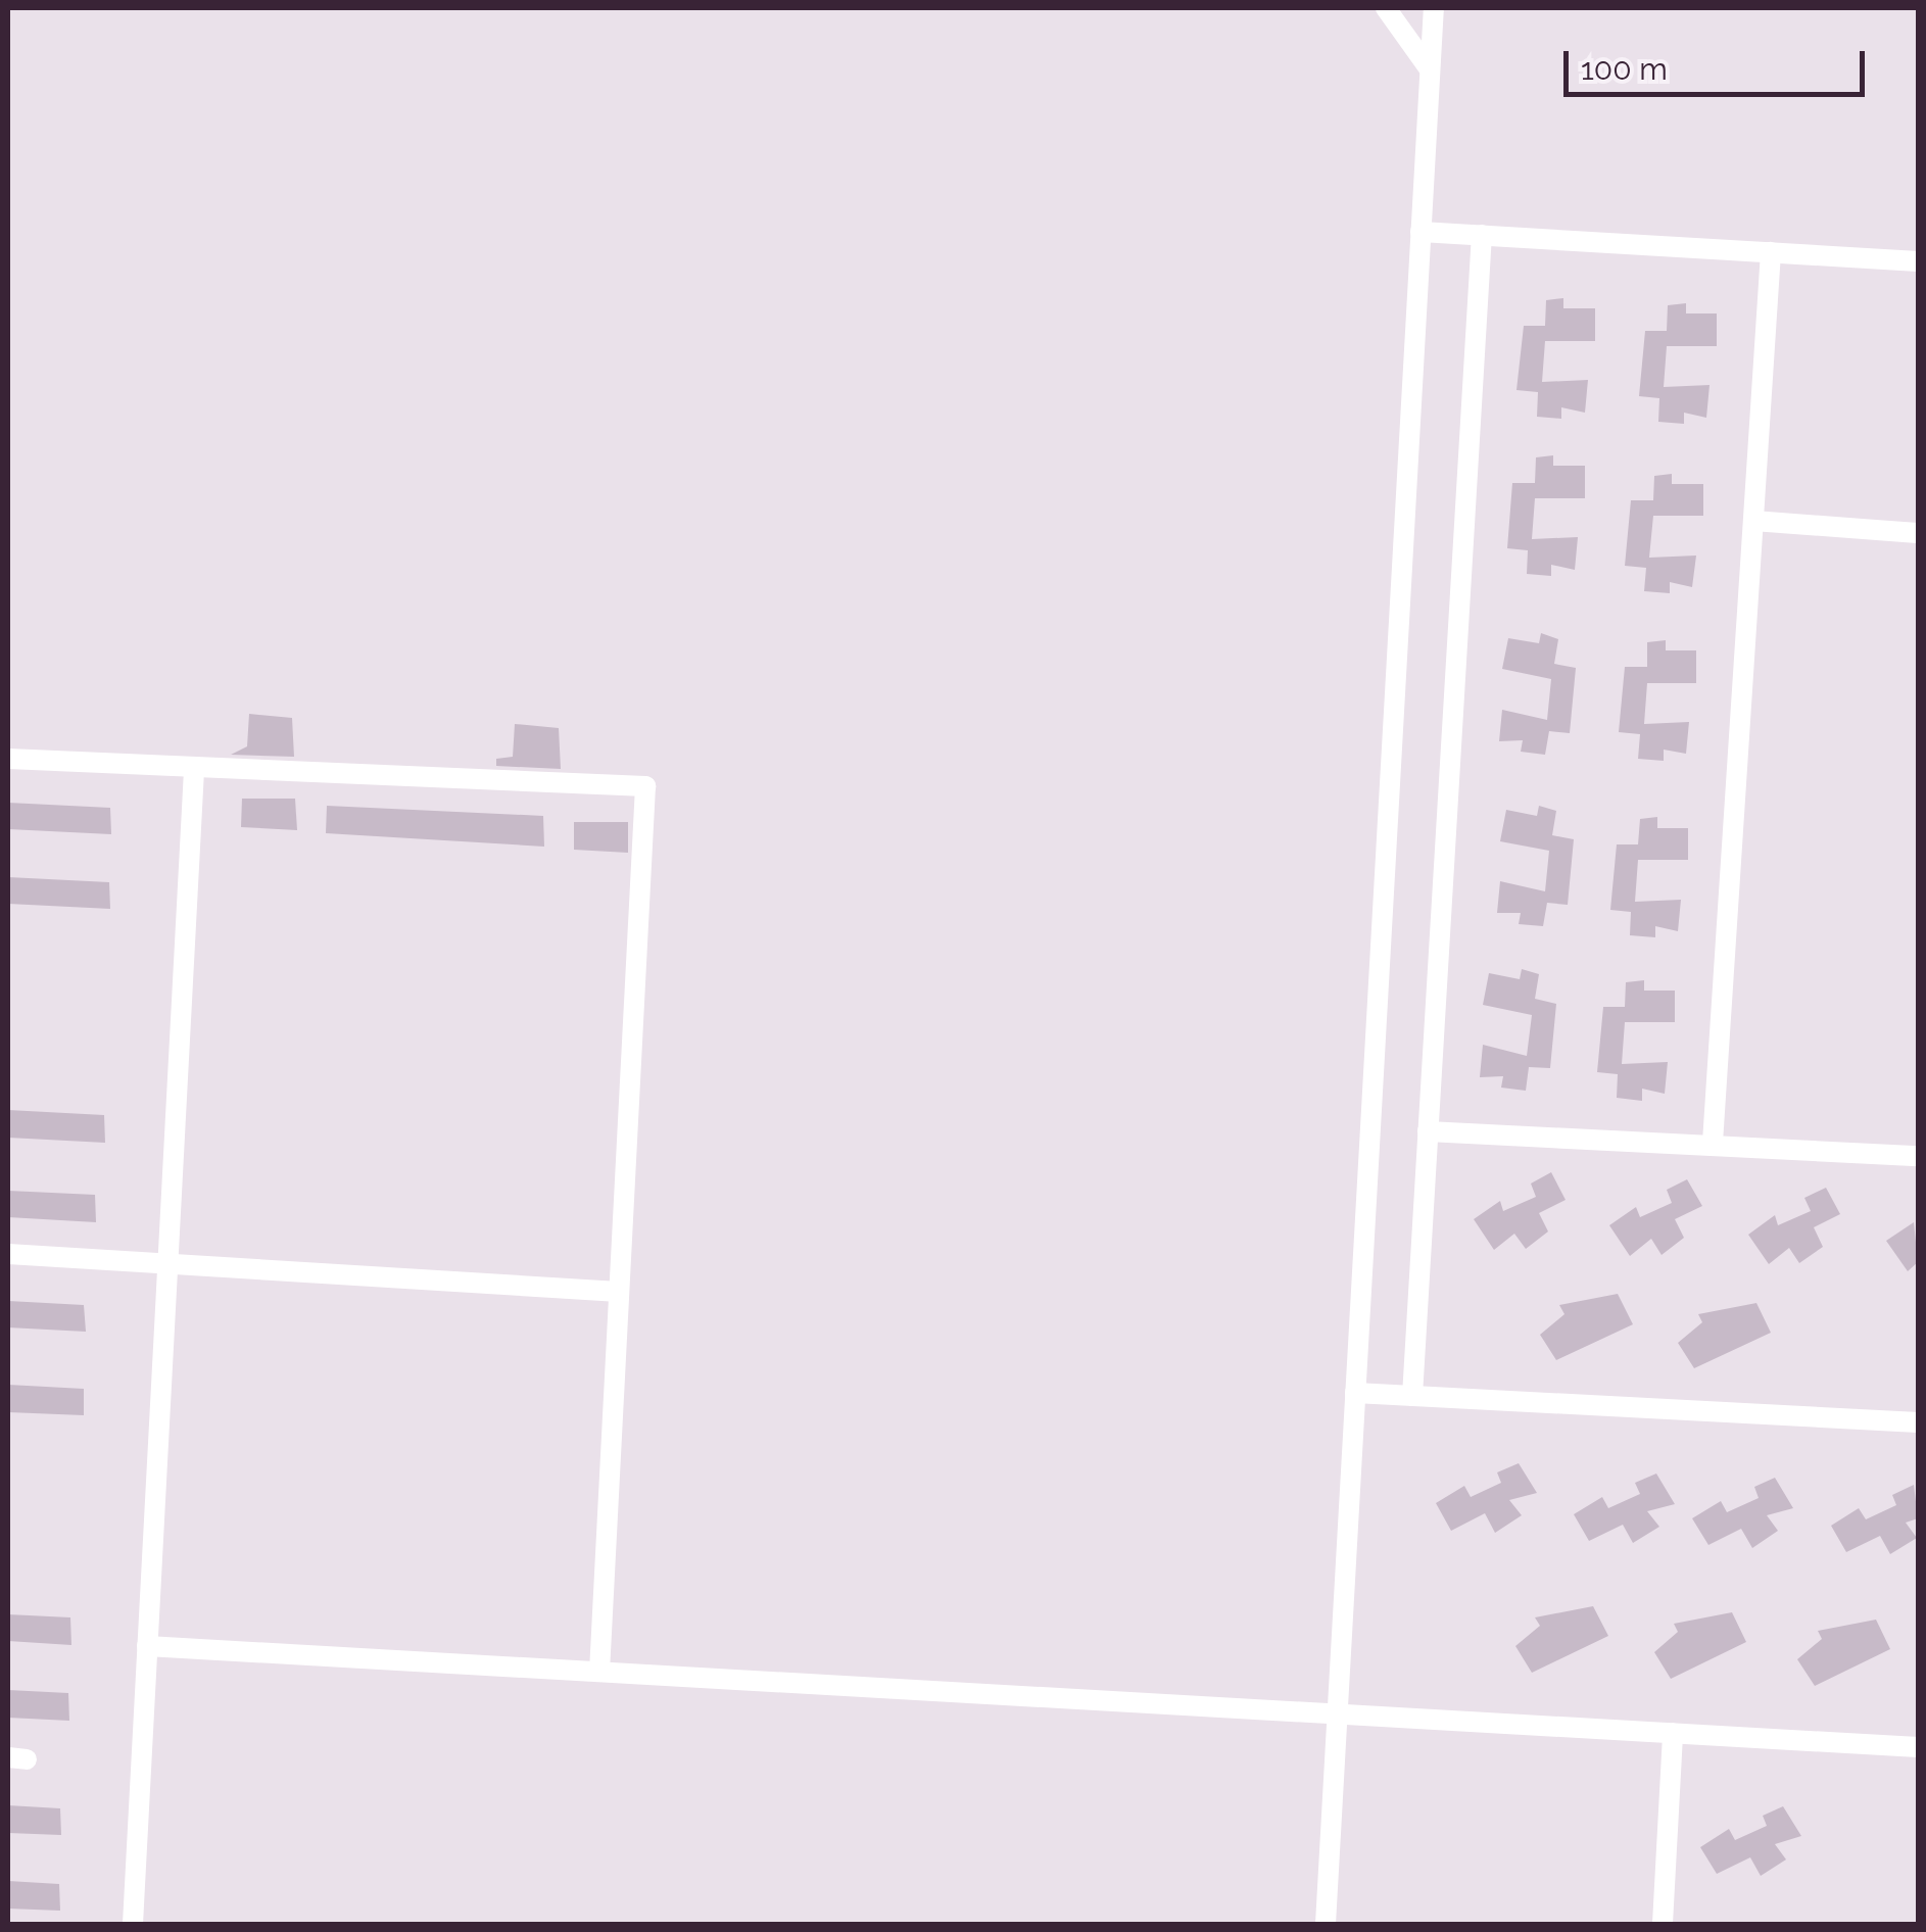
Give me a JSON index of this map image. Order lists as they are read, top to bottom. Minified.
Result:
{"scale_bar":"100 m"}
